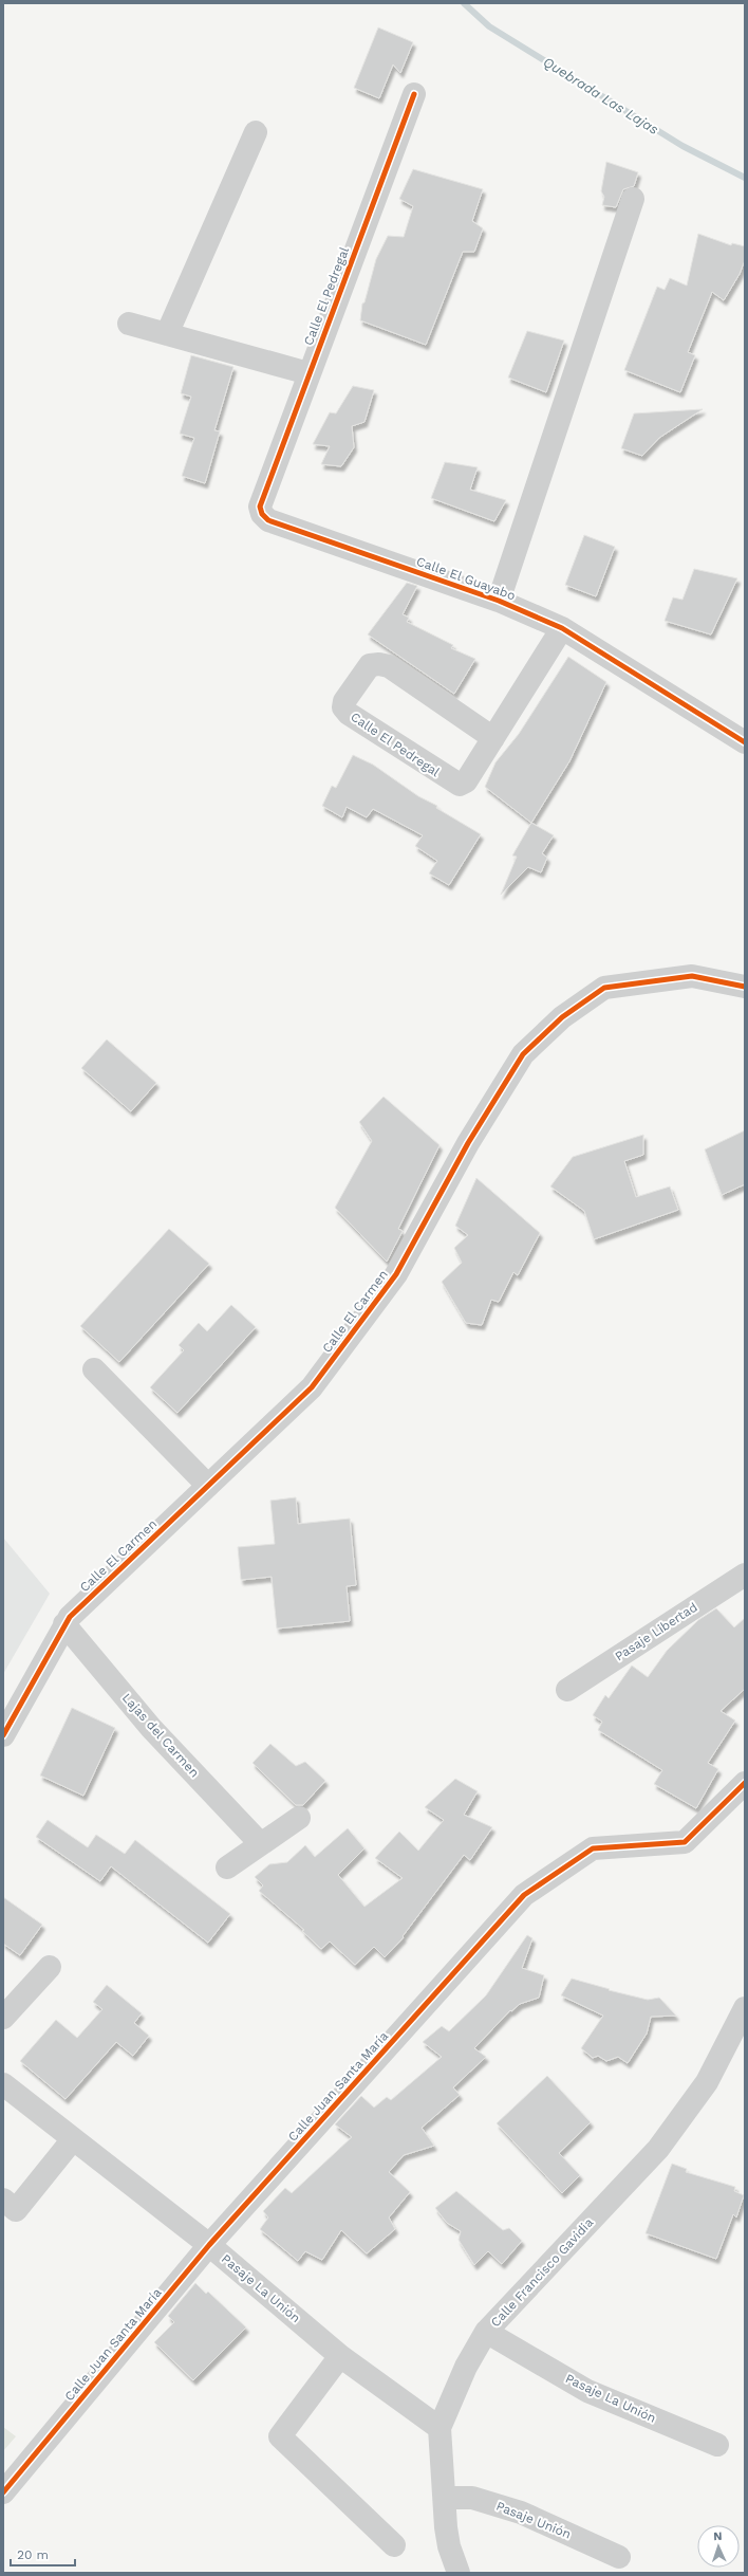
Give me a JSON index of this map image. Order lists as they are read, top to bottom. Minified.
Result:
{"streets":{"street":["Calle El Pedregal","Calle El Guayabo","Calle El Carmen","Pasaje Libertad","Lajas del Carmen","Calle Juan Santa María","Calle Francisco Gavidia","Pasaje La Unión","Pasaje Unión"]},"crossings":[["Calle El Pedregal","Calle El Guayabo"],["Calle El Carmen","Lajas del Carmen"],["Calle Juan Santa María","Pasaje La Unión"],["Calle Francisco Gavidia","Pasaje La Unión"],["Calle Francisco Gavidia","Pasaje Unión"]],"water":["Quebrada Las Lajas"],"scale_bar":"20 m","north":"top"}
